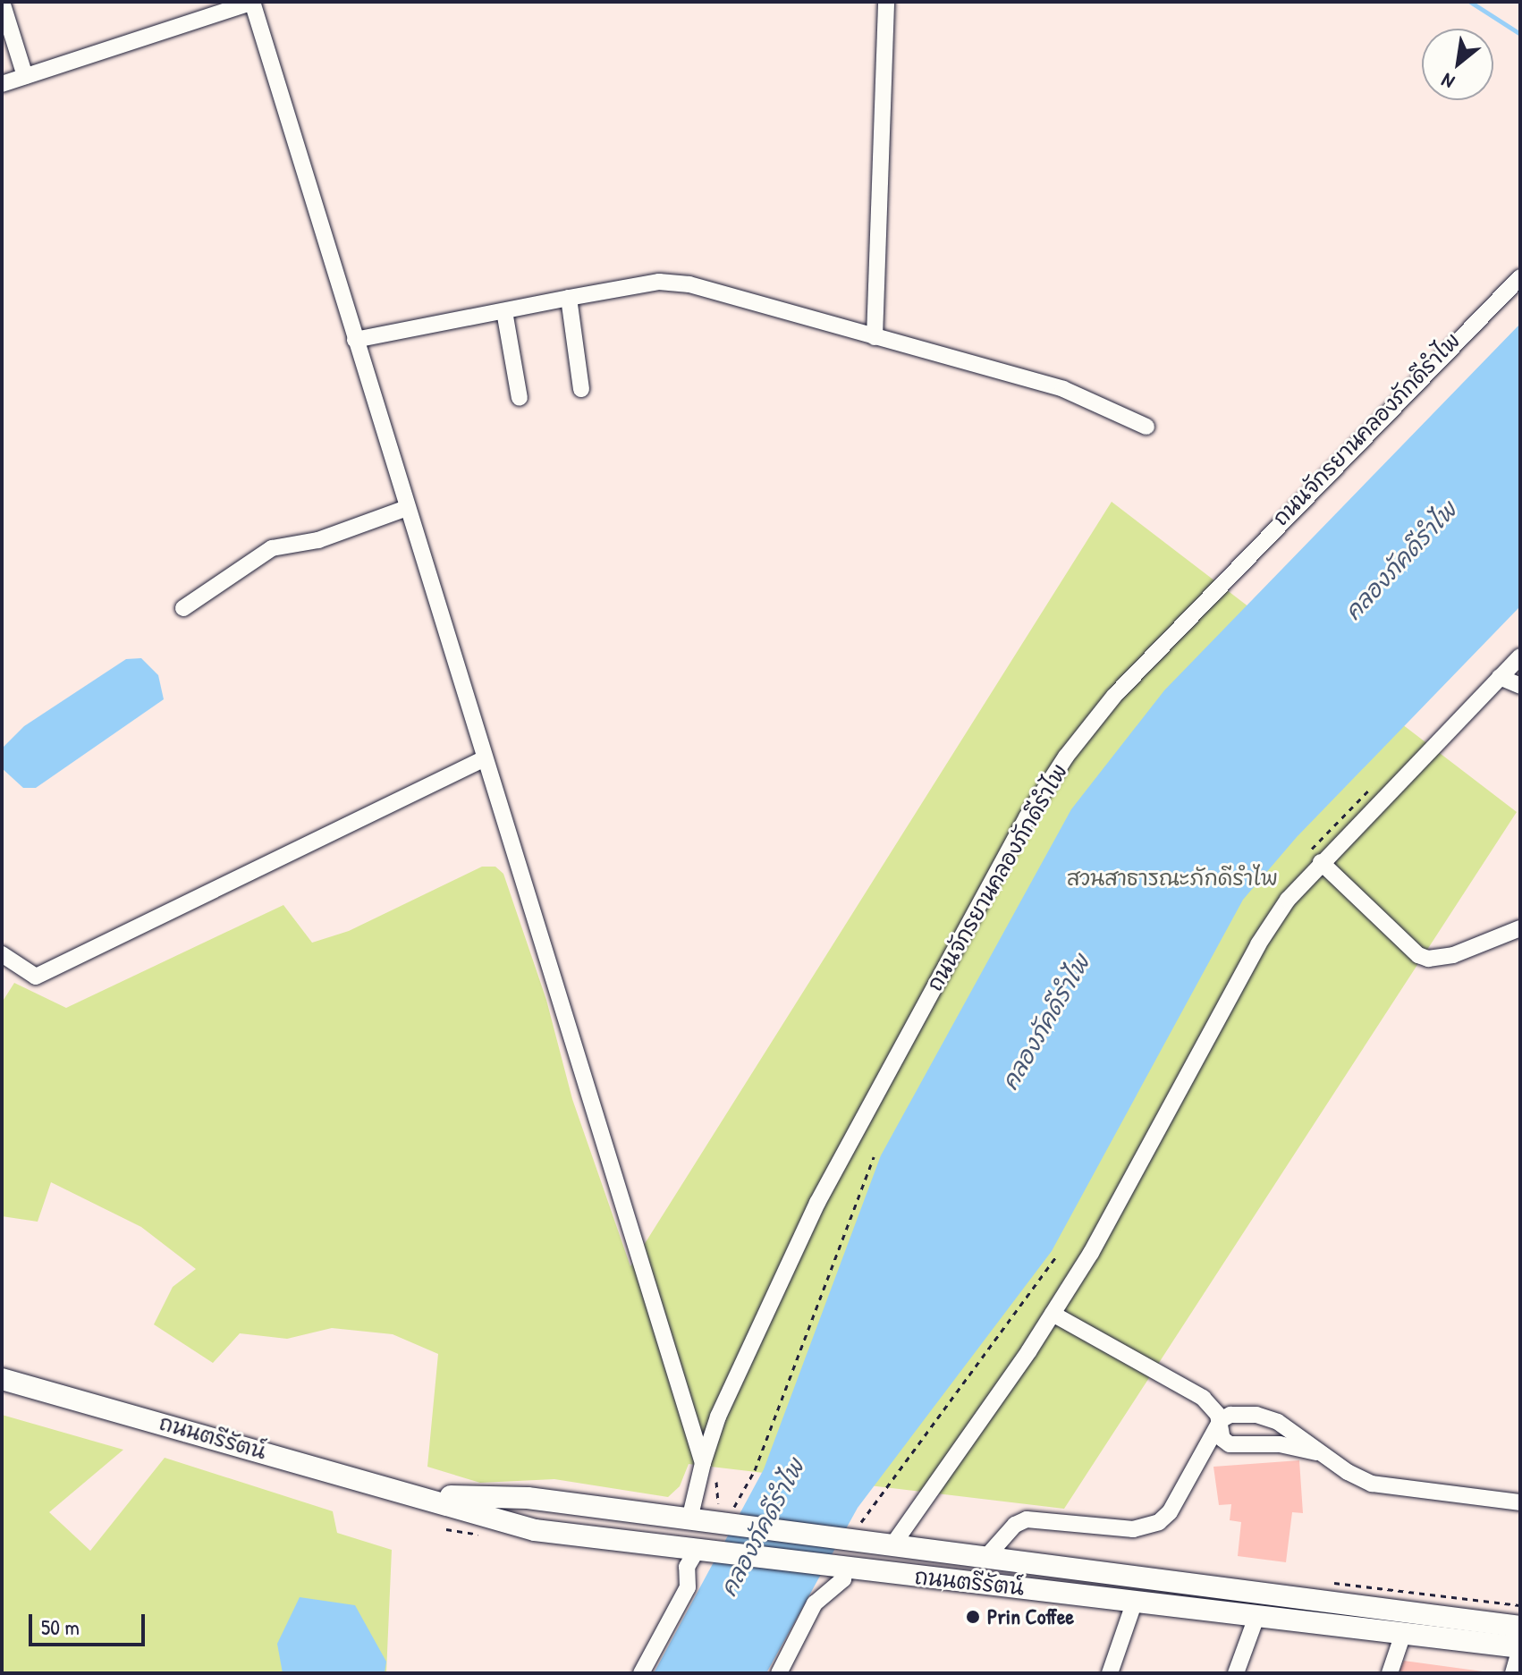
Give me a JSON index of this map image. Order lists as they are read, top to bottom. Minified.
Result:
{"streets":{"main road":["ถนนตรีรัตน์"]},"water":["คลองภัคดีรำไพ"],"parks":["สวนสาธารณะภักดีรำไพ"],"places":["Prin Coffee"],"scale_bar":"50 m","north":"bottom left"}
